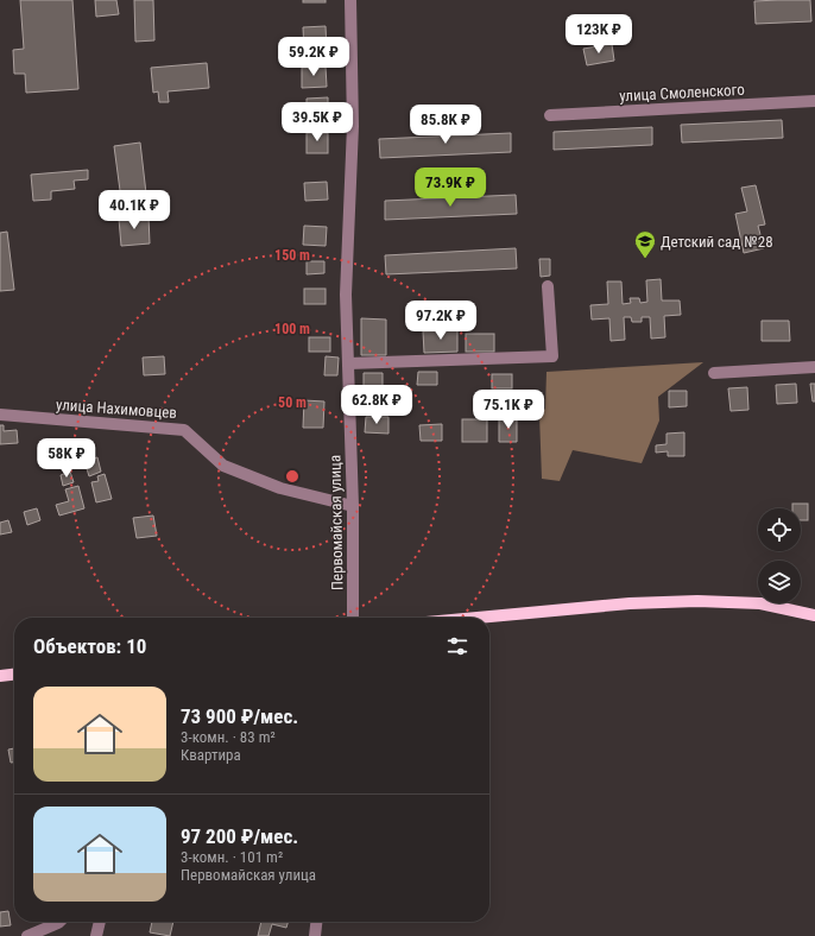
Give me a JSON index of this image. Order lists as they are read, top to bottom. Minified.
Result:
{"streets":{"street":["улица Смоленского","улица Нахимовцев","Первомайская улица"]},"crossings":[["улица Нахимовцев","Первомайская улица"]],"places":{"school or university":["Детский сад №28"]},"page":{"price":["123K ₽","59.2K ₽","39.5K ₽","85.8K ₽","73.9K ₽","40.1K ₽","97.2K ₽","62.8K ₽","75.1K ₽","58K ₽"],"heading":"Объектов: 10","list":[{"name":"73 900 ₽/мес.","note":"3-комн. · 83 m² · Квартира"},{"name":"97 200 ₽/мес.","note":"3-комн. · 101 m² · Первомайская улица"}]},"rings":["150 m","100 m","50 m"]}
